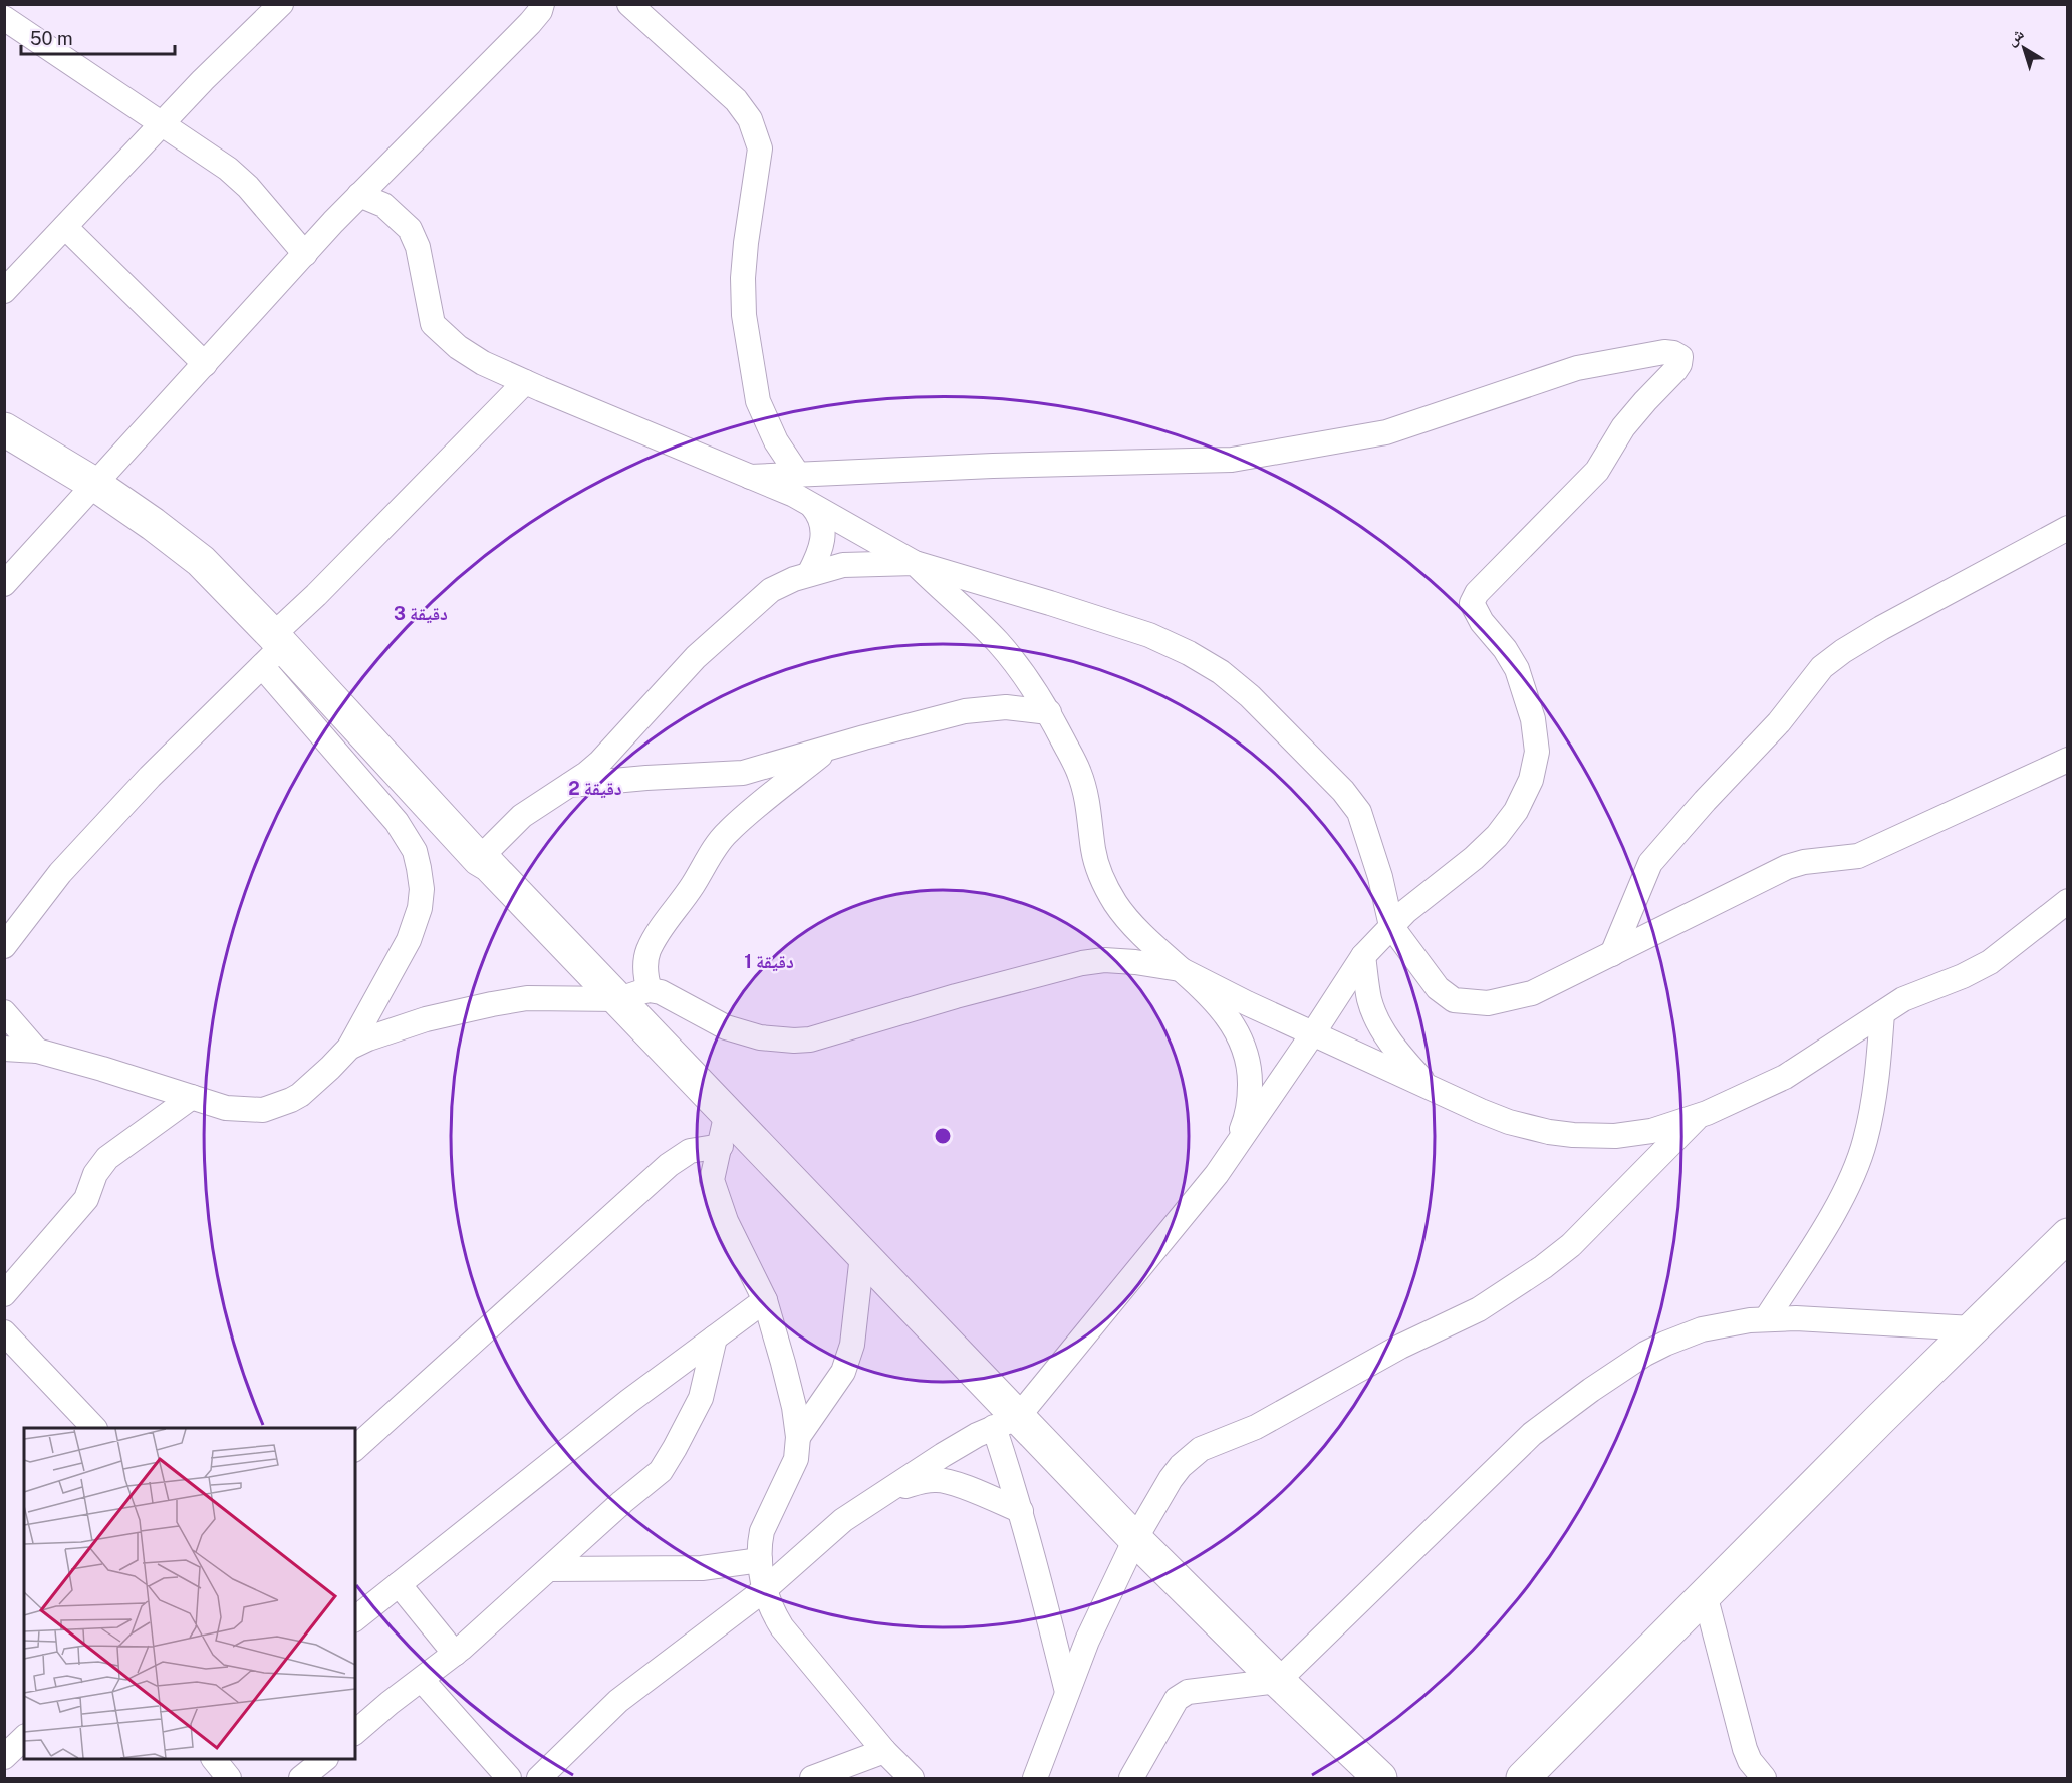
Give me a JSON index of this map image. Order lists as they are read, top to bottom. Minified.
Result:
{"scale_bar":"50 m","north":"top left","rings":["3 دقيقة","2 دقيقة","1 دقيقة"]}
